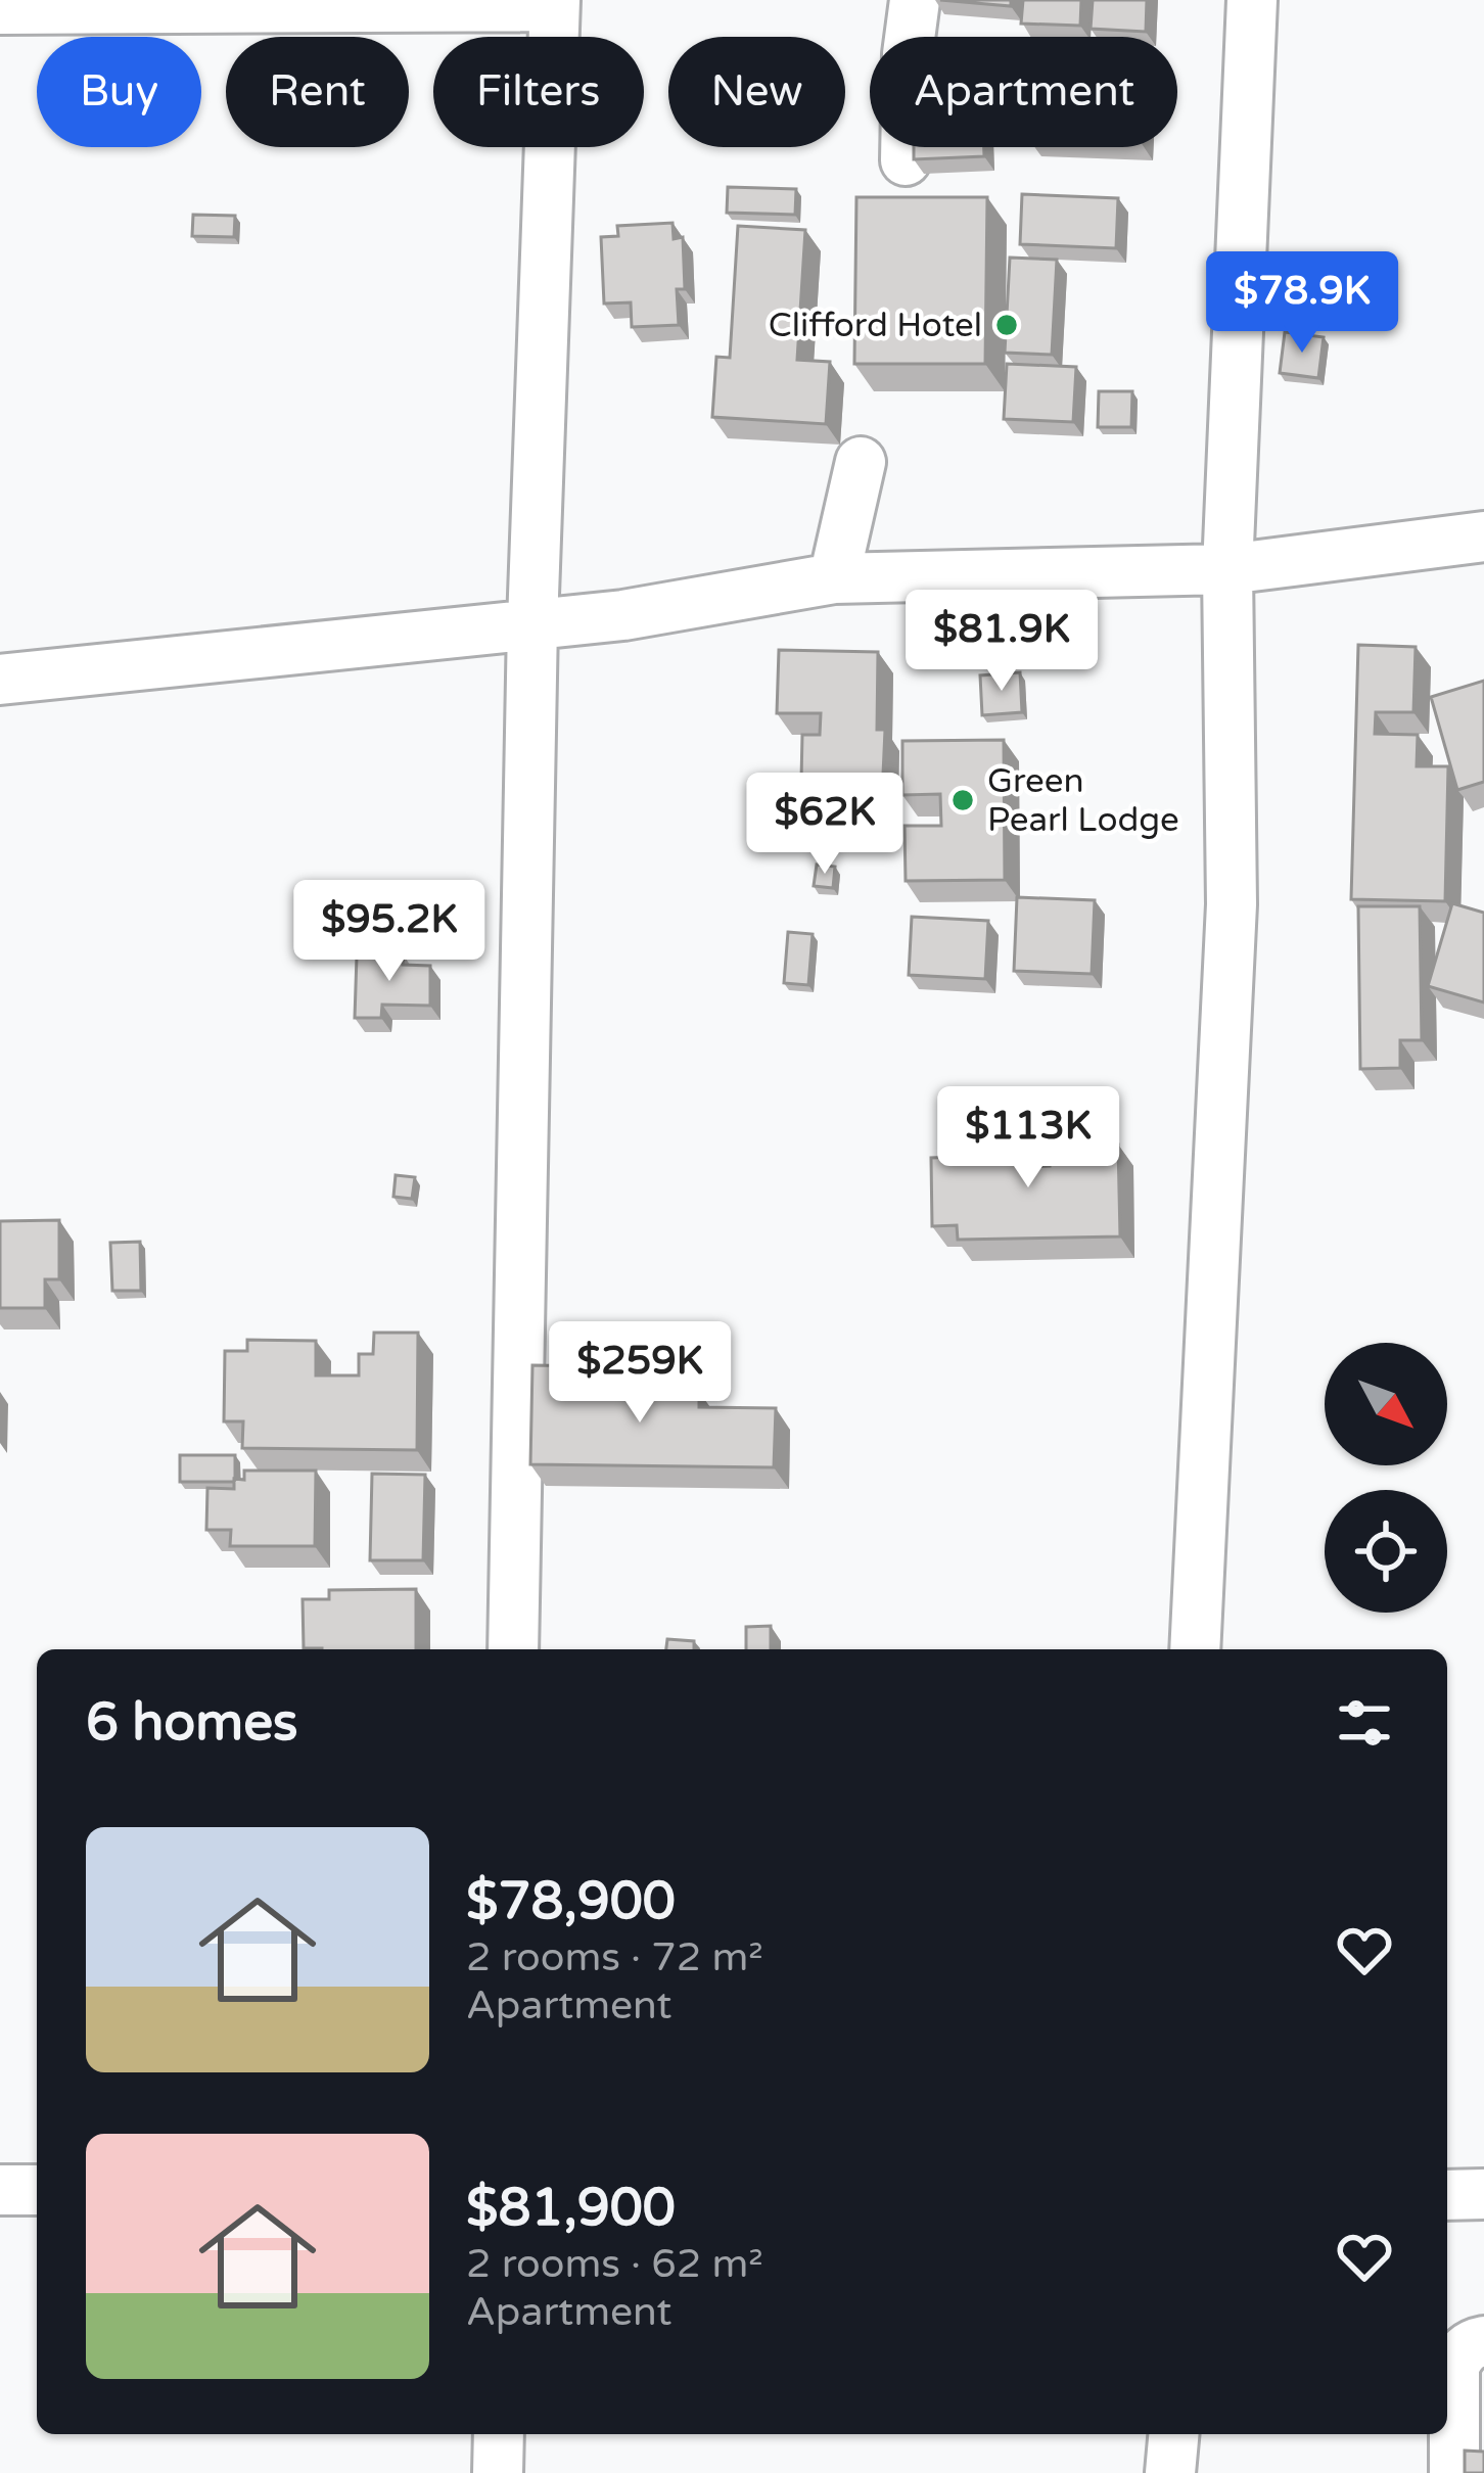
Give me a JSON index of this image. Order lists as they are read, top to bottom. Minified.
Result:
{"places":["Clifford Hotel","Green Pearl Lodge"],"north":"bottom right","page":{"chip":["Buy","Rent","Filters","New","Apartment"],"price":["$78.9K","$81.9K","$62K","$95.2K","$113K","$259K"],"heading":"6 homes","list":[{"name":"$78,900","note":"2 rooms · 72 m² · Apartment"},{"name":"$81,900","note":"2 rooms · 62 m² · Apartment"}]}}
